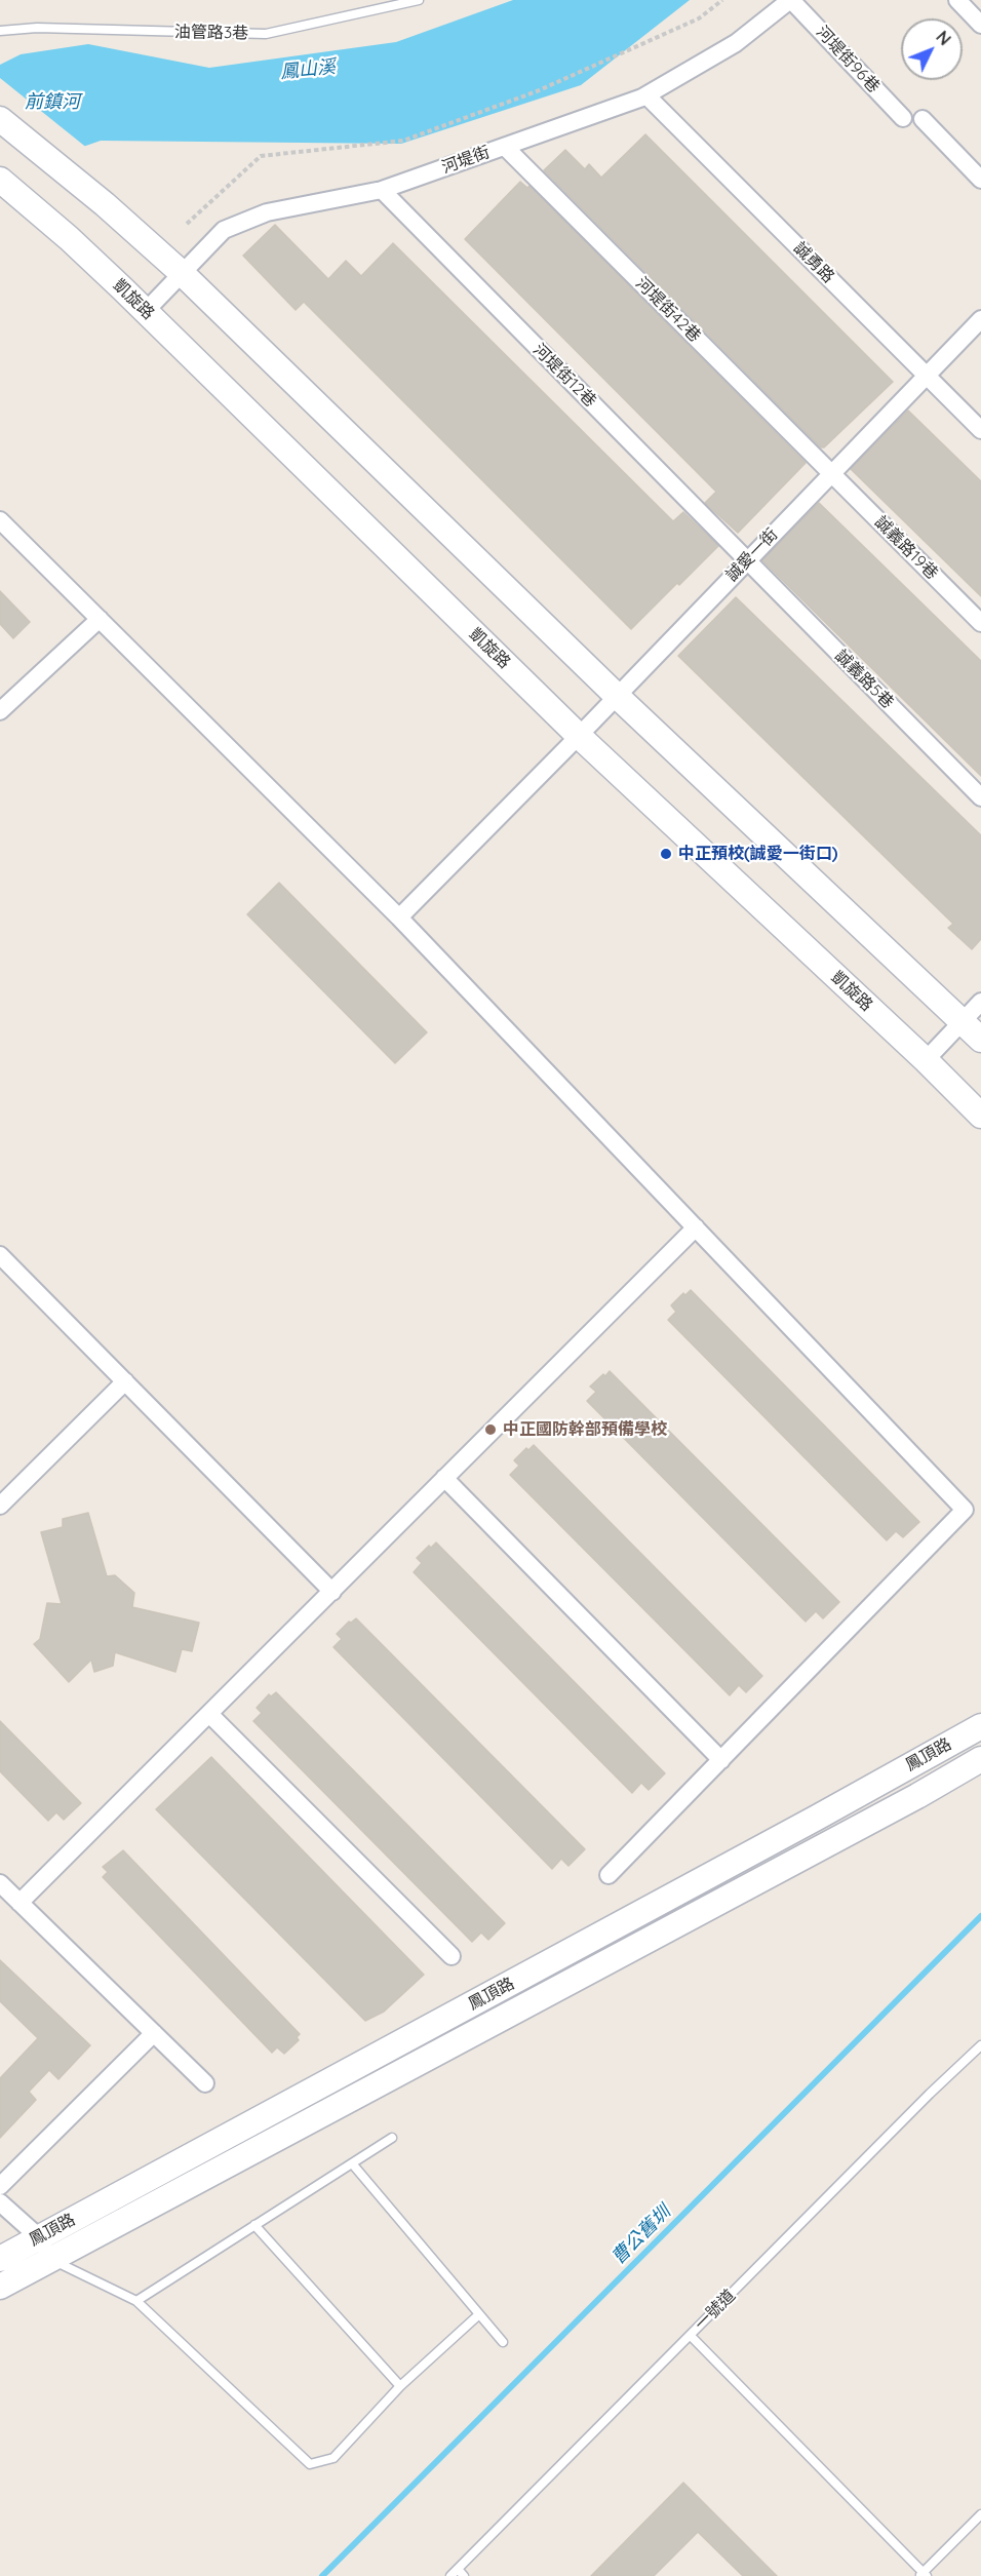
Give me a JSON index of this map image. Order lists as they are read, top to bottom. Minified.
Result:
{"streets":{"street":["河堤街96巷","河堤街","誠勇路","凱旋路","河堤街42巷","河堤街12巷","誠義路19巷","誠愛一街","誠義路5巷","鳳頂路"],"lane":["油管路3巷","一號道"]},"crossings":[["河堤街96巷","河堤街"],["河堤街","誠勇路"],["河堤街","凱旋路"],["河堤街","河堤街42巷"],["河堤街","河堤街12巷"],["誠勇路","誠愛一街"],["凱旋路","誠愛一街"],["河堤街42巷","誠義路19巷"],["河堤街42巷","誠愛一街"],["河堤街12巷","誠愛一街"],["河堤街12巷","誠義路5巷"],["誠義路19巷","誠愛一街"],["誠愛一街","誠義路5巷"]],"water":["鳳山溪","前鎮河","曹公舊圳"],"places":["中正預校(誠愛一街口)","中正國防幹部預備學校"],"north":"top right"}
